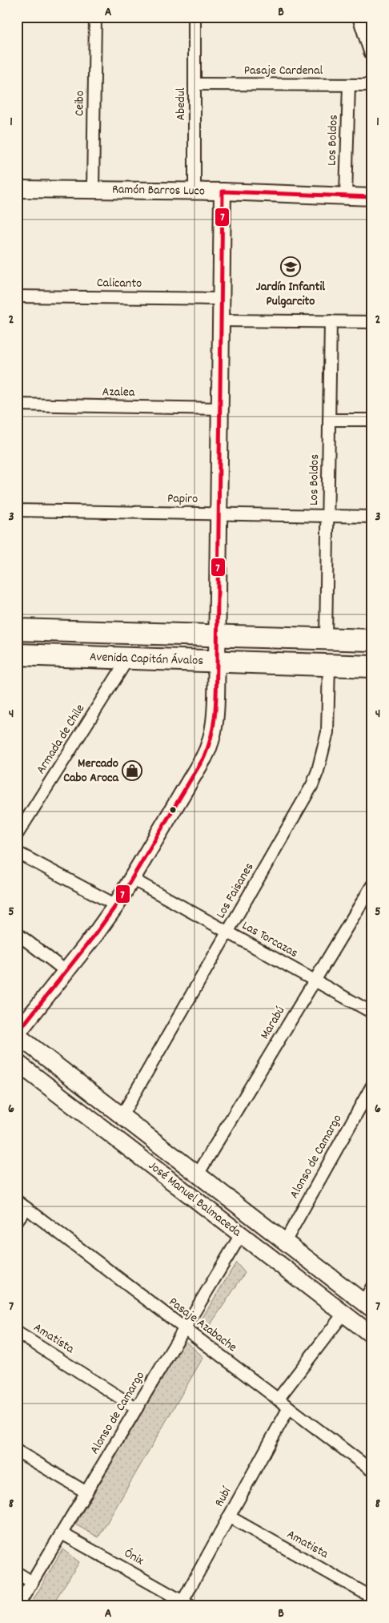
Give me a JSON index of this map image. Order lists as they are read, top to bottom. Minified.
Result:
{"streets":{"highway":["Avenida Capitán Ávalos"],"street":["Pasaje Cardenal","Ceibo","Abedul","Los Boldos","Ramón Barros Luco","Calicanto","Azalea","Papiro","Armada de Chile","Los Faisanes","Las Torcazas","Marabú","Alonso de Camargo","José Manuel Balmaceda","Pasaje Azabache","Amatista","Rubí","Ónix"]},"crossings":[["Pasaje Cardenal","Abedul"],["Pasaje Cardenal","Los Boldos"],["Ceibo","Ramón Barros Luco"],["Abedul","Ramón Barros Luco"],["Los Boldos","Ramón Barros Luco"],["Los Boldos","Papiro"],["Los Boldos","Avenida Capitán Ávalos"],["Avenida Capitán Ávalos","Armada de Chile"],["Avenida Capitán Ávalos","Los Faisanes"],["Los Faisanes","Las Torcazas"],["Los Faisanes","José Manuel Balmaceda"],["Las Torcazas","Marabú"],["Marabú","José Manuel Balmaceda"],["Alonso de Camargo","José Manuel Balmaceda"],["Alonso de Camargo","Pasaje Azabache"],["Alonso de Camargo","Amatista"],["Alonso de Camargo","Ónix"],["Pasaje Azabache","Rubí"],["Amatista","Rubí"],["Rubí","Ónix"]],"places":{"school or university":["Jardín Infantil Pulgarcito"],"shop":["Mercado Cabo Aroca"]},"lines":["transit line 7"],"grid":{"columns":["A","B"],"rows":["1","2","3","4","5","6","7","8"]}}
